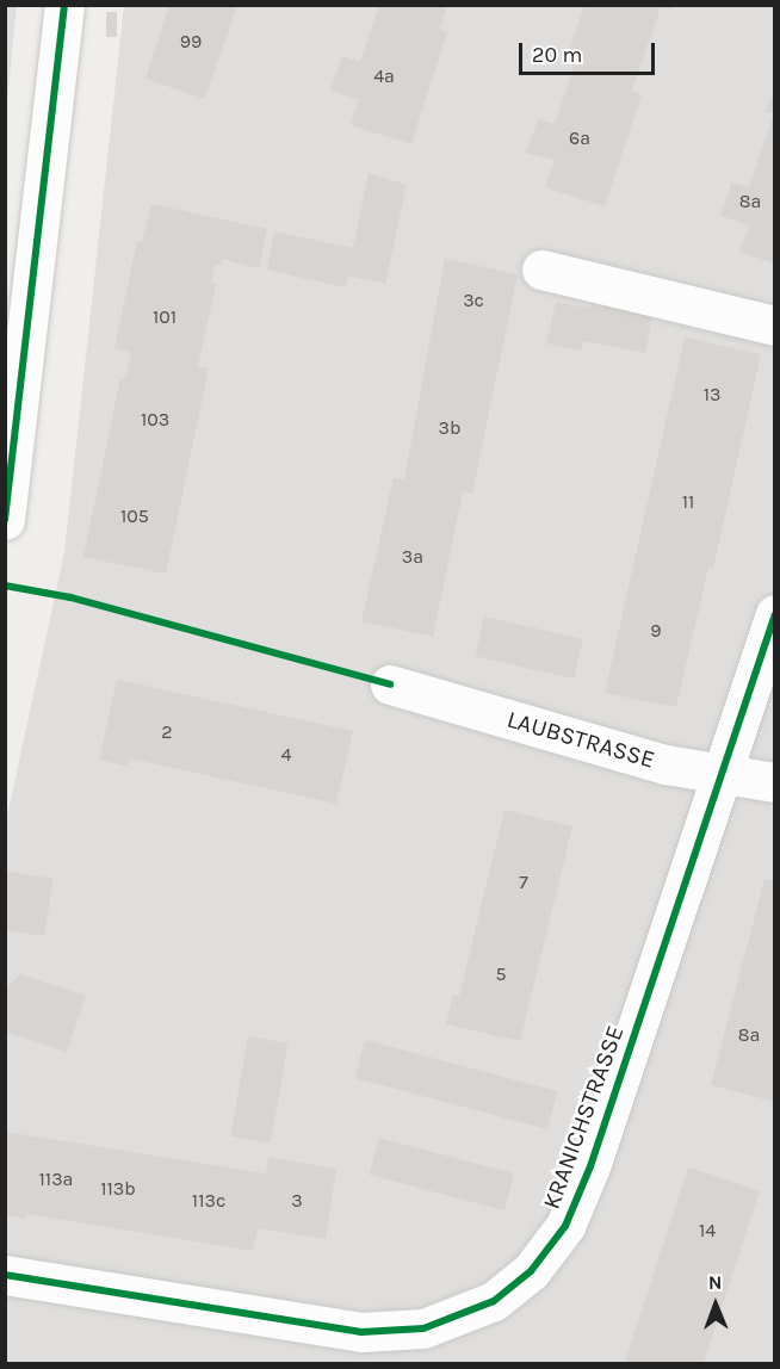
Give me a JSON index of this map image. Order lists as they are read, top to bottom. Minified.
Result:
{"streets":{"street":["LAUBSTRASSE","KRANICHSTRASSE"]},"crossings":[["LAUBSTRASSE","KRANICHSTRASSE"]],"house_numbers":["99","4a","6a","8a","3c","101","13","103","3b","11","105","3a","9","2","4","7","5","8a","113a","113b","113c","3","14"],"scale_bar":"20 m","north":"top"}
